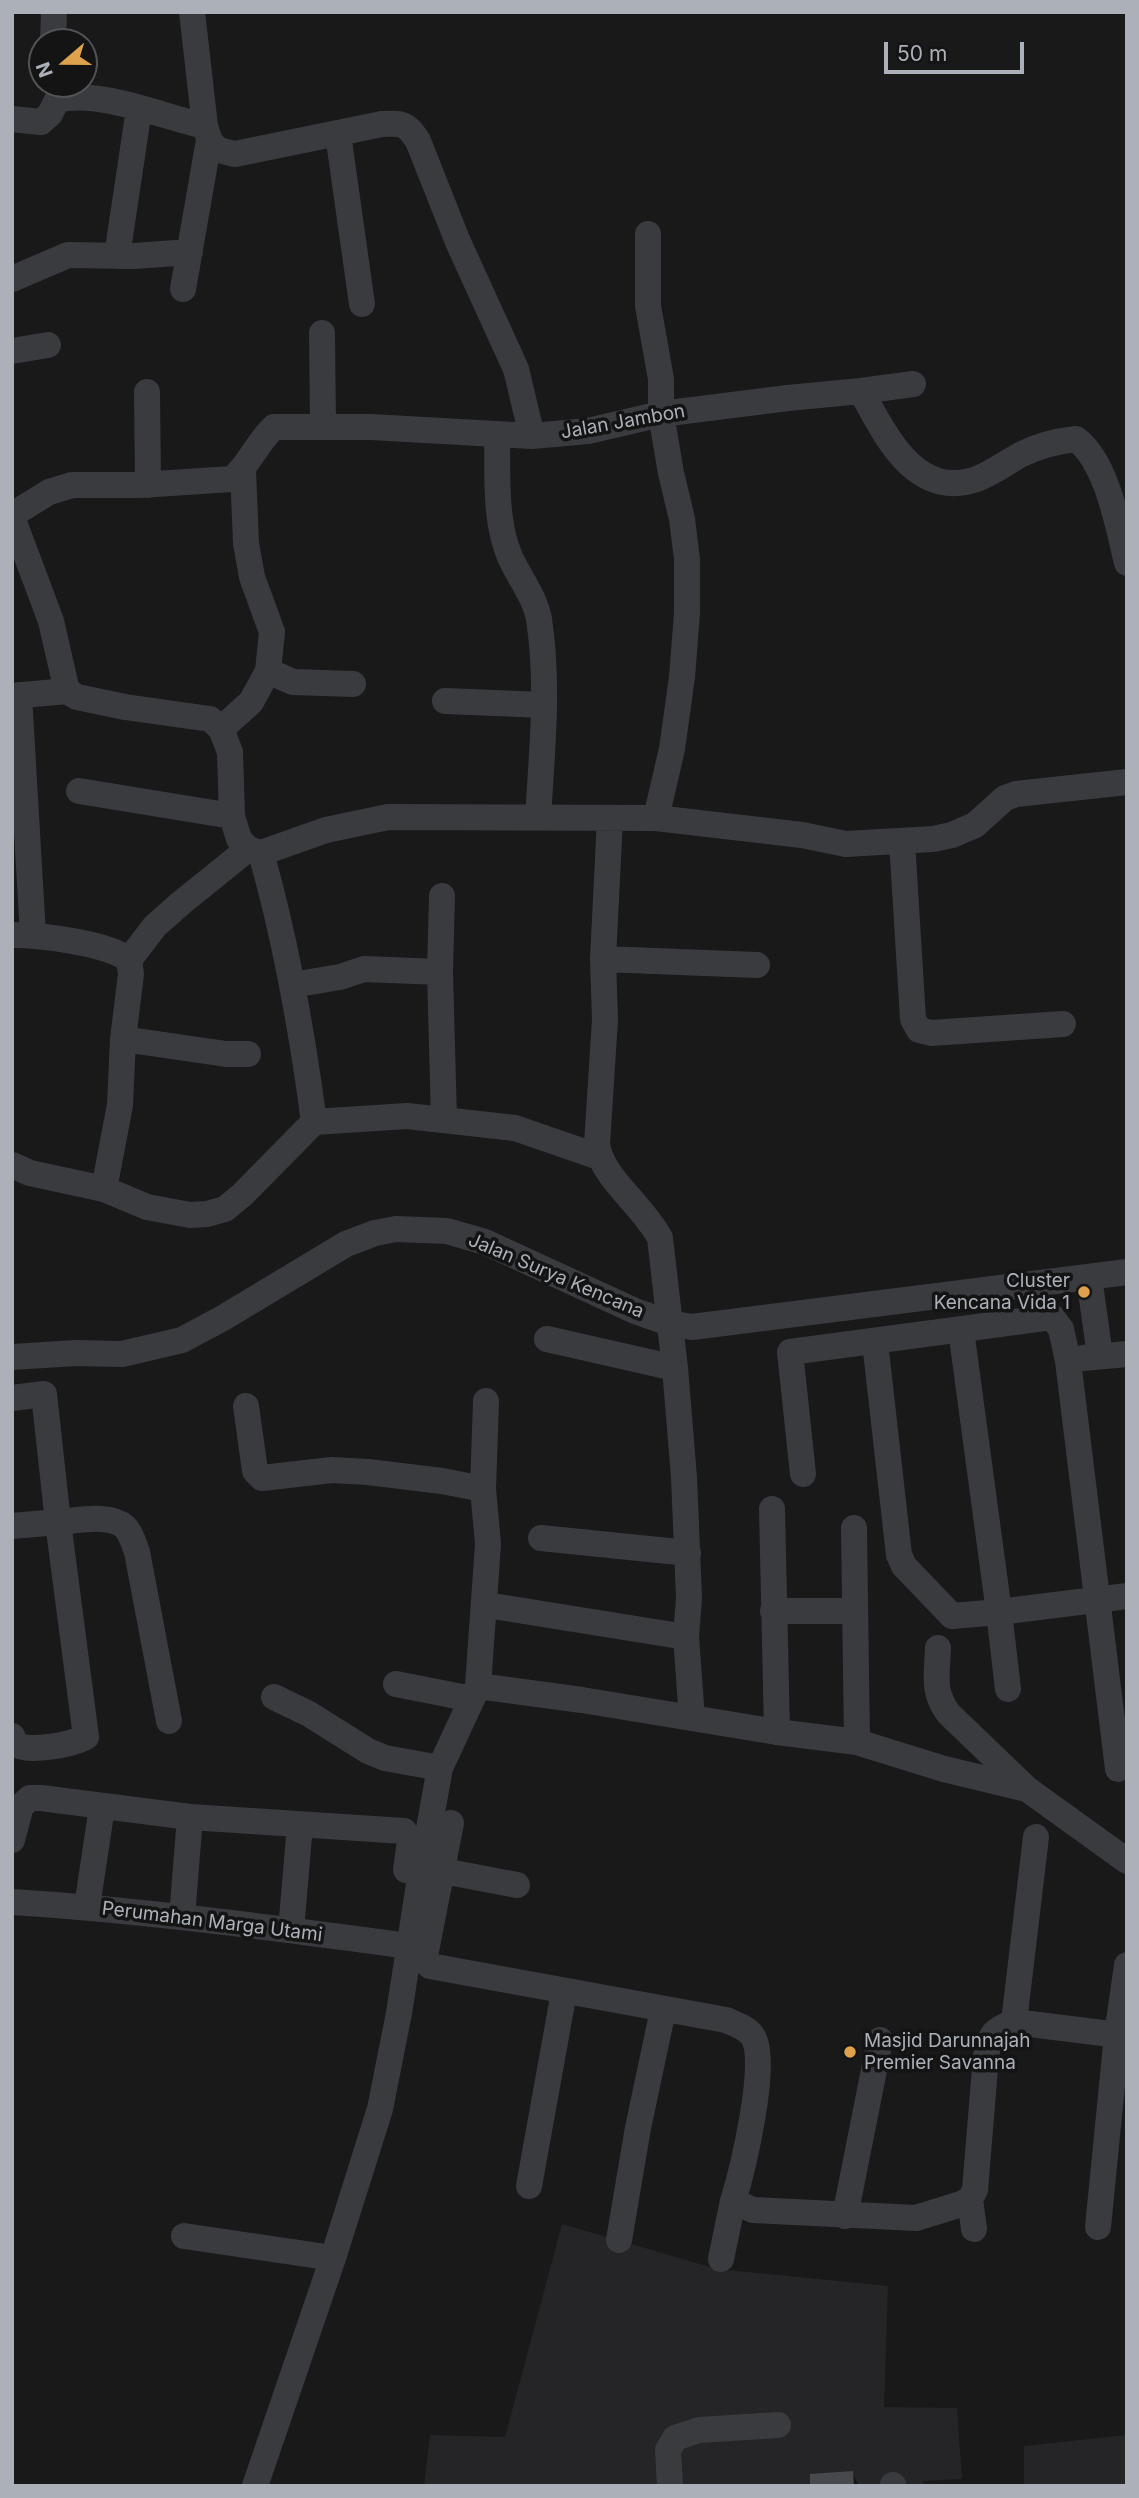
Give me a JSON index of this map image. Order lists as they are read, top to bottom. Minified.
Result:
{"streets":{"street":["Jalan Jambon","Jalan Surya Kencana","Perumahan Marga Utami"]},"places":["Cluster Kencana Vida 1","Masjid Darunnajah Premier Savanna"],"scale_bar":"50 m","north":"left"}
